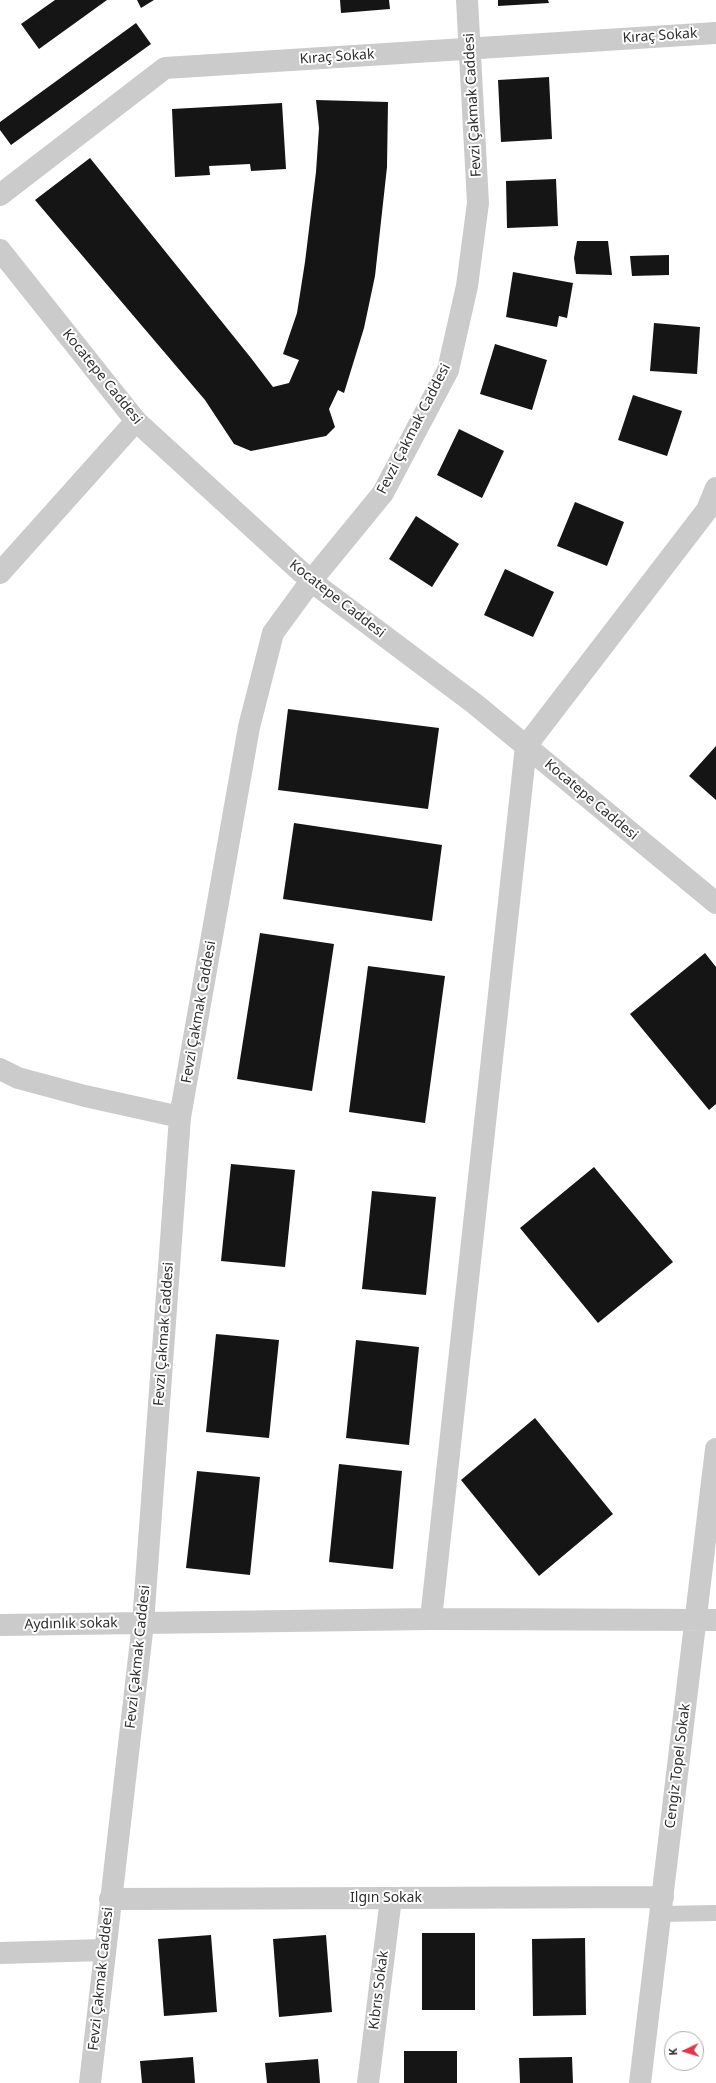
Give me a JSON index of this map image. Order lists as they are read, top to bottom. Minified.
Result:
{"streets":{"street":["Kıraç Sokak","Fevzi Çakmak Caddesi","Kocatepe Caddesi","Aydınlık sokak","Cengiz Topel Sokak","Ilgın Sokak","Kıbrıs Sokak"]},"crossings":[["Kıraç Sokak","Fevzi Çakmak Caddesi"],["Fevzi Çakmak Caddesi","Kocatepe Caddesi"],["Fevzi Çakmak Caddesi","Aydınlık sokak"],["Fevzi Çakmak Caddesi","Ilgın Sokak"],["Aydınlık sokak","Cengiz Topel Sokak"],["Cengiz Topel Sokak","Ilgın Sokak"],["Ilgın Sokak","Kıbrıs Sokak"]],"north":"left"}
